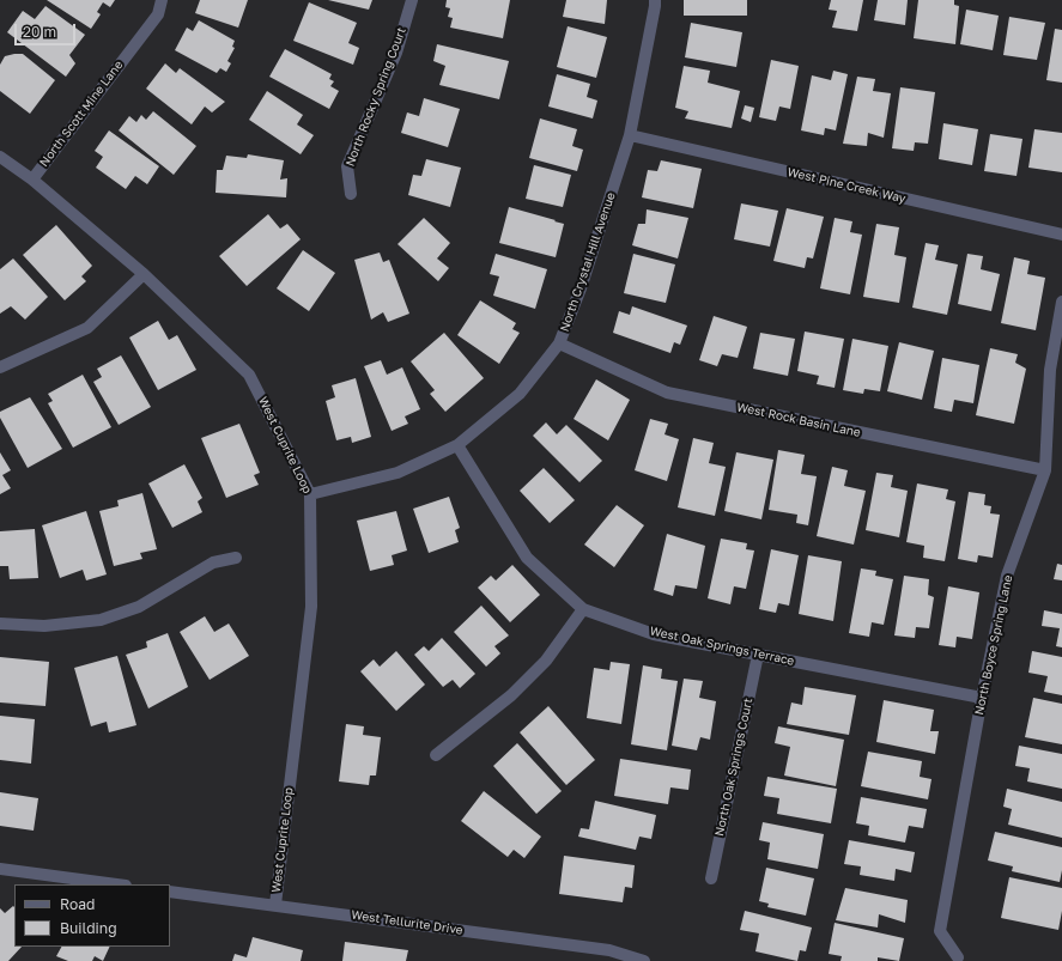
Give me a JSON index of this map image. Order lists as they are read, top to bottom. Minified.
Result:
{"streets":{"street":["North Rocky Spring Court","North Scott Mine Lane","West Pine Creek Way","North Crystal Hill Avenue","West Rock Basin Lane","West Cuprite Loop","North Boyce Spring Lane","West Oak Springs Terrace","North Oak Springs Court","West Tellurite Drive"]},"crossings":[["North Scott Mine Lane","West Cuprite Loop"],["West Pine Creek Way","North Crystal Hill Avenue"],["North Crystal Hill Avenue","West Rock Basin Lane"],["North Crystal Hill Avenue","West Cuprite Loop"],["North Crystal Hill Avenue","West Oak Springs Terrace"],["West Rock Basin Lane","North Boyce Spring Lane"],["West Cuprite Loop","West Tellurite Drive"],["North Boyce Spring Lane","West Oak Springs Terrace"],["West Oak Springs Terrace","North Oak Springs Court"]],"legend":["Road","Building"],"scale_bar":"20 m"}
